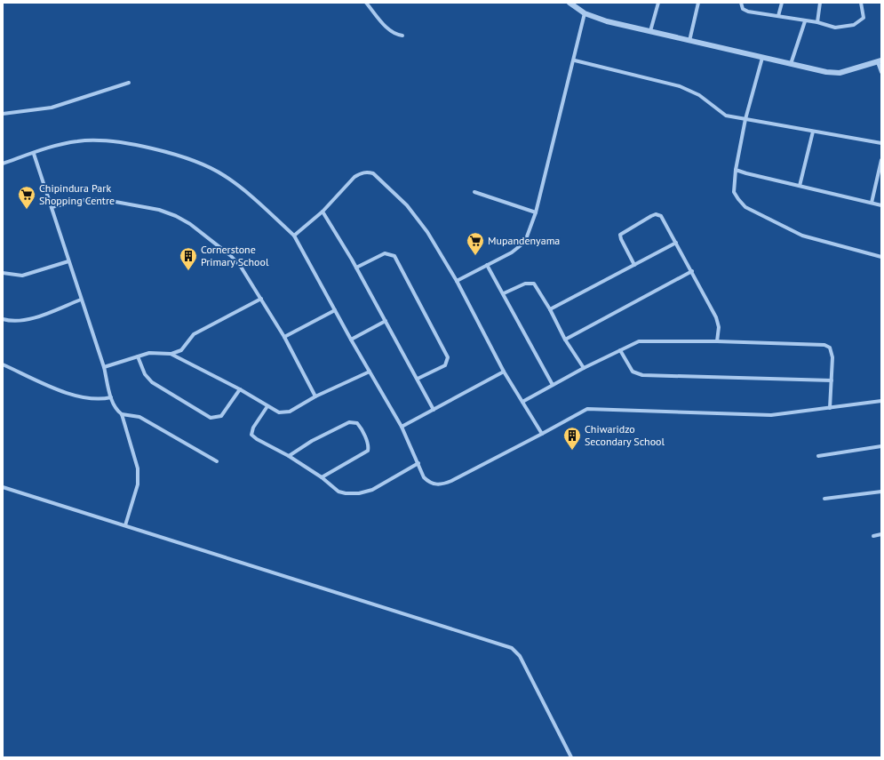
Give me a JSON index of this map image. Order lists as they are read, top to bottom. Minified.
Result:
{"places":{"supermarket":["Chipindura Park Shopping Centre","Mupandenyama"],"building":["Cornerstone Primary School","Chiwaridzo Secondary School"]}}
